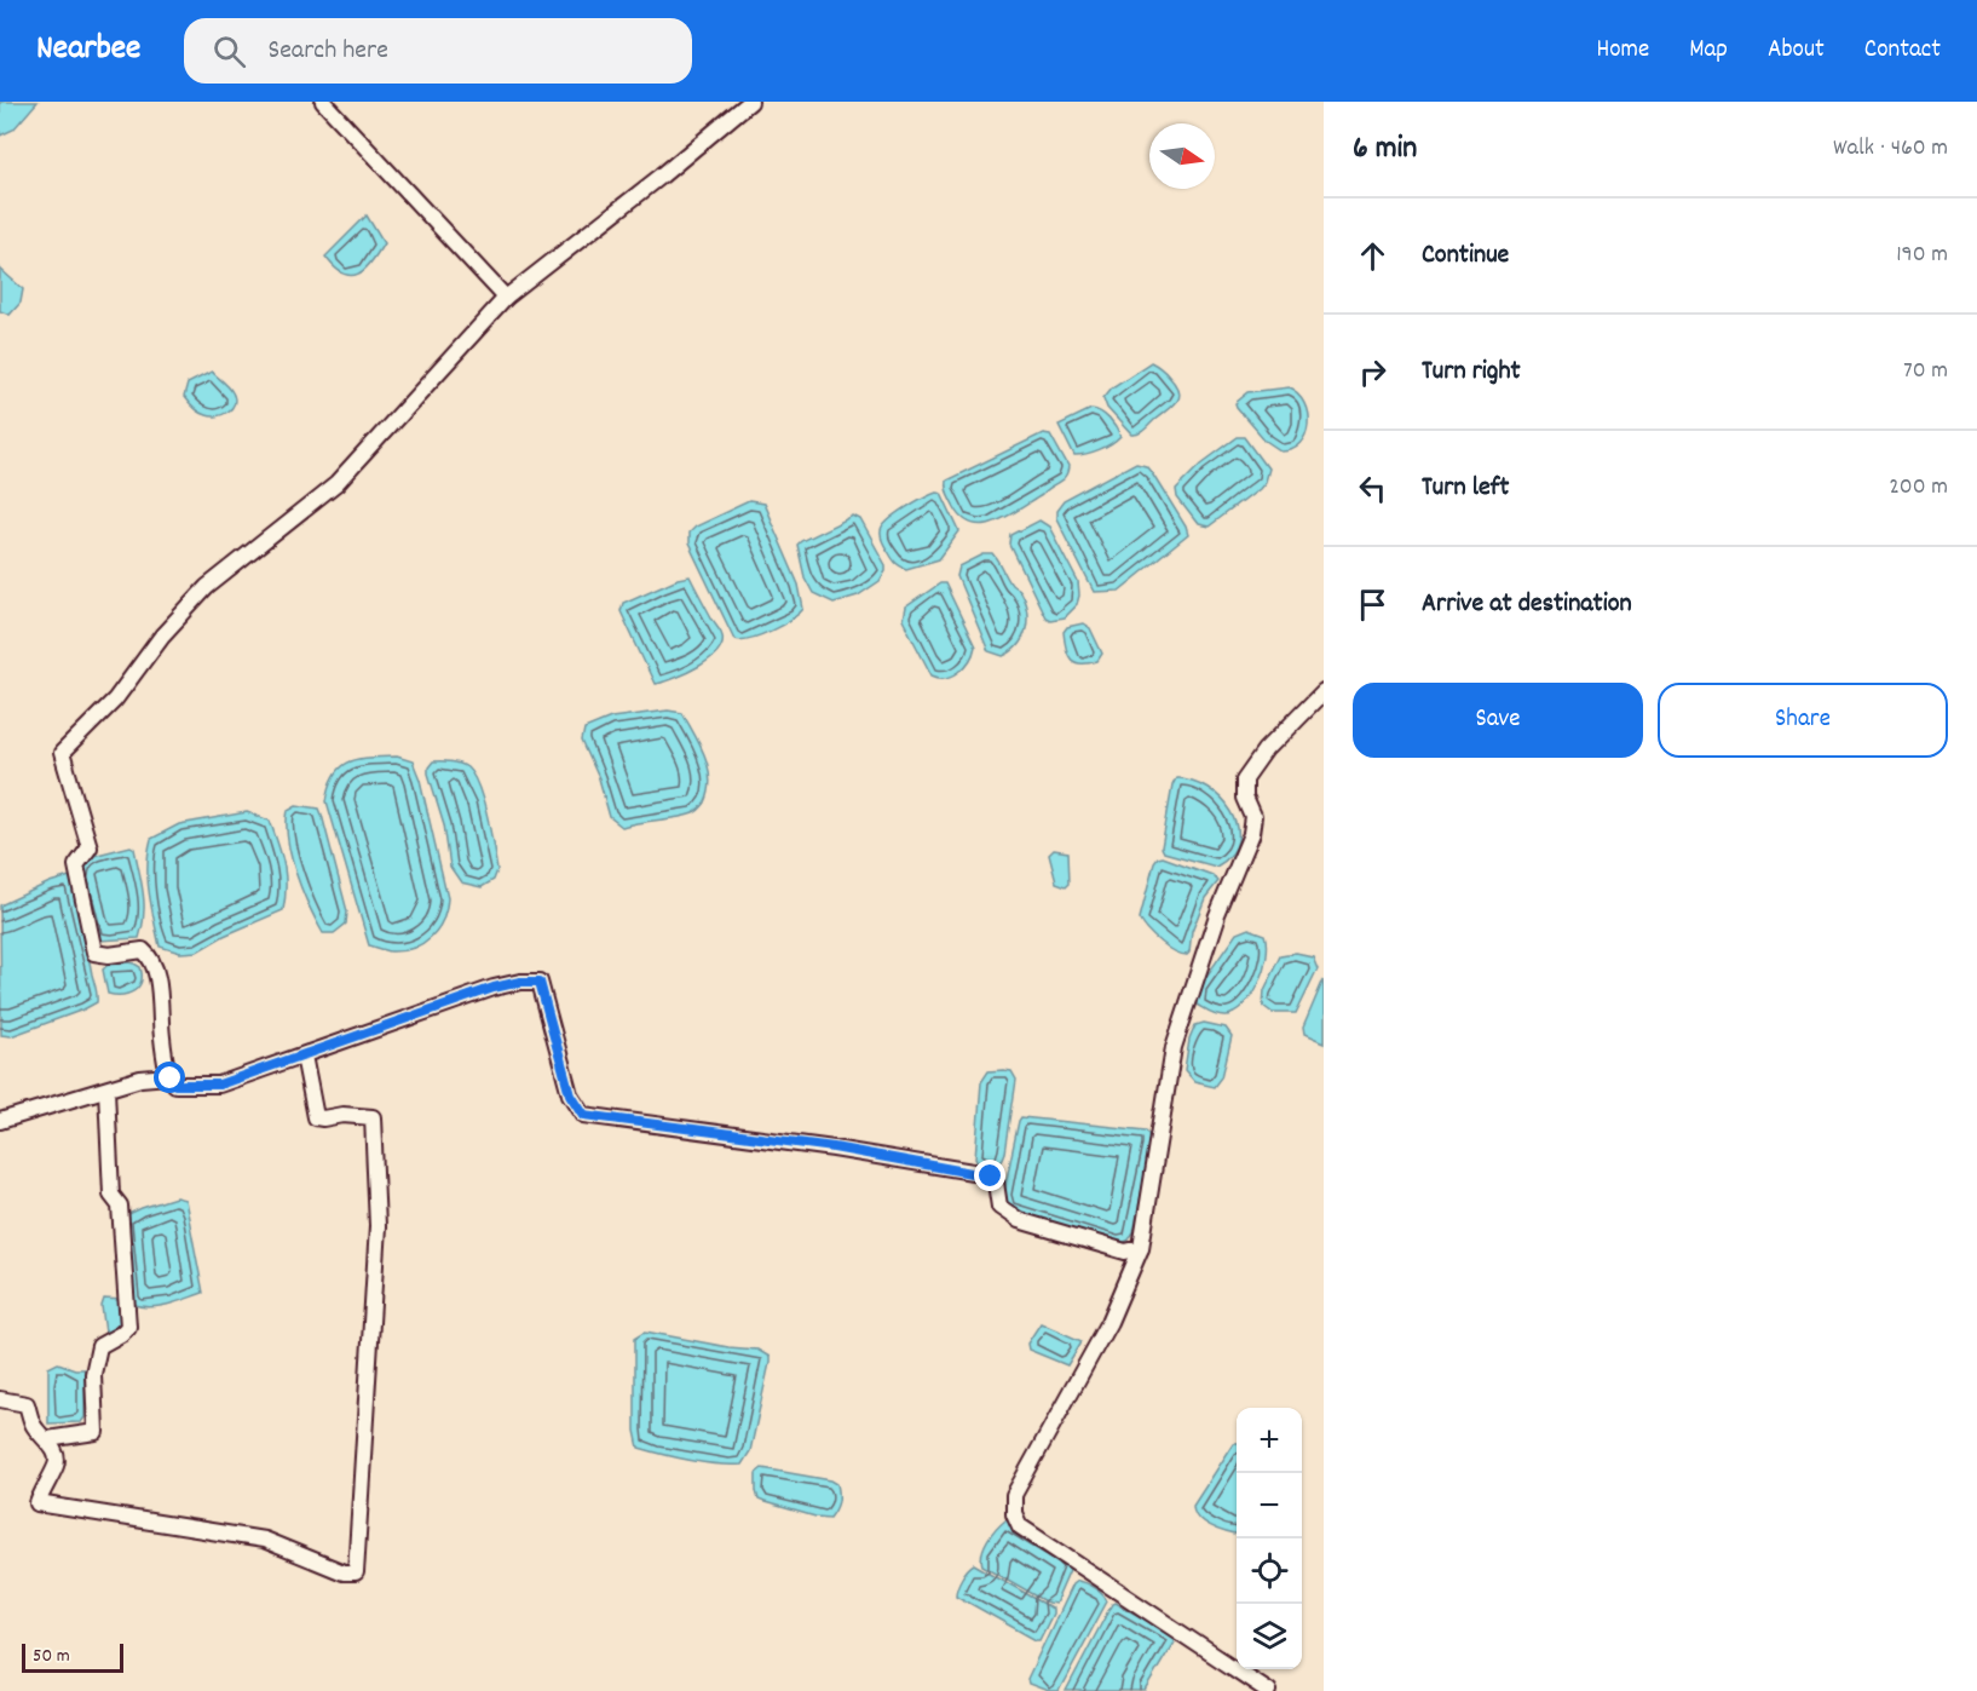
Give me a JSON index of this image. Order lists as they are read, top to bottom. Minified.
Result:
{"scale_bar":"50 m","north":"right","page":{"header":"Nearbee","search":"Search here","nav":["Home","Map","About","Contact"],"heading":["6 min","Walk · 460 m"],"list":[["Continue","190 m"],["Turn right","70 m"],["Turn left","200 m"],"Arrive at destination"],"buttons":["Save","Share"],"map_buttons":["+","−"],"scale":"50 m"}}
